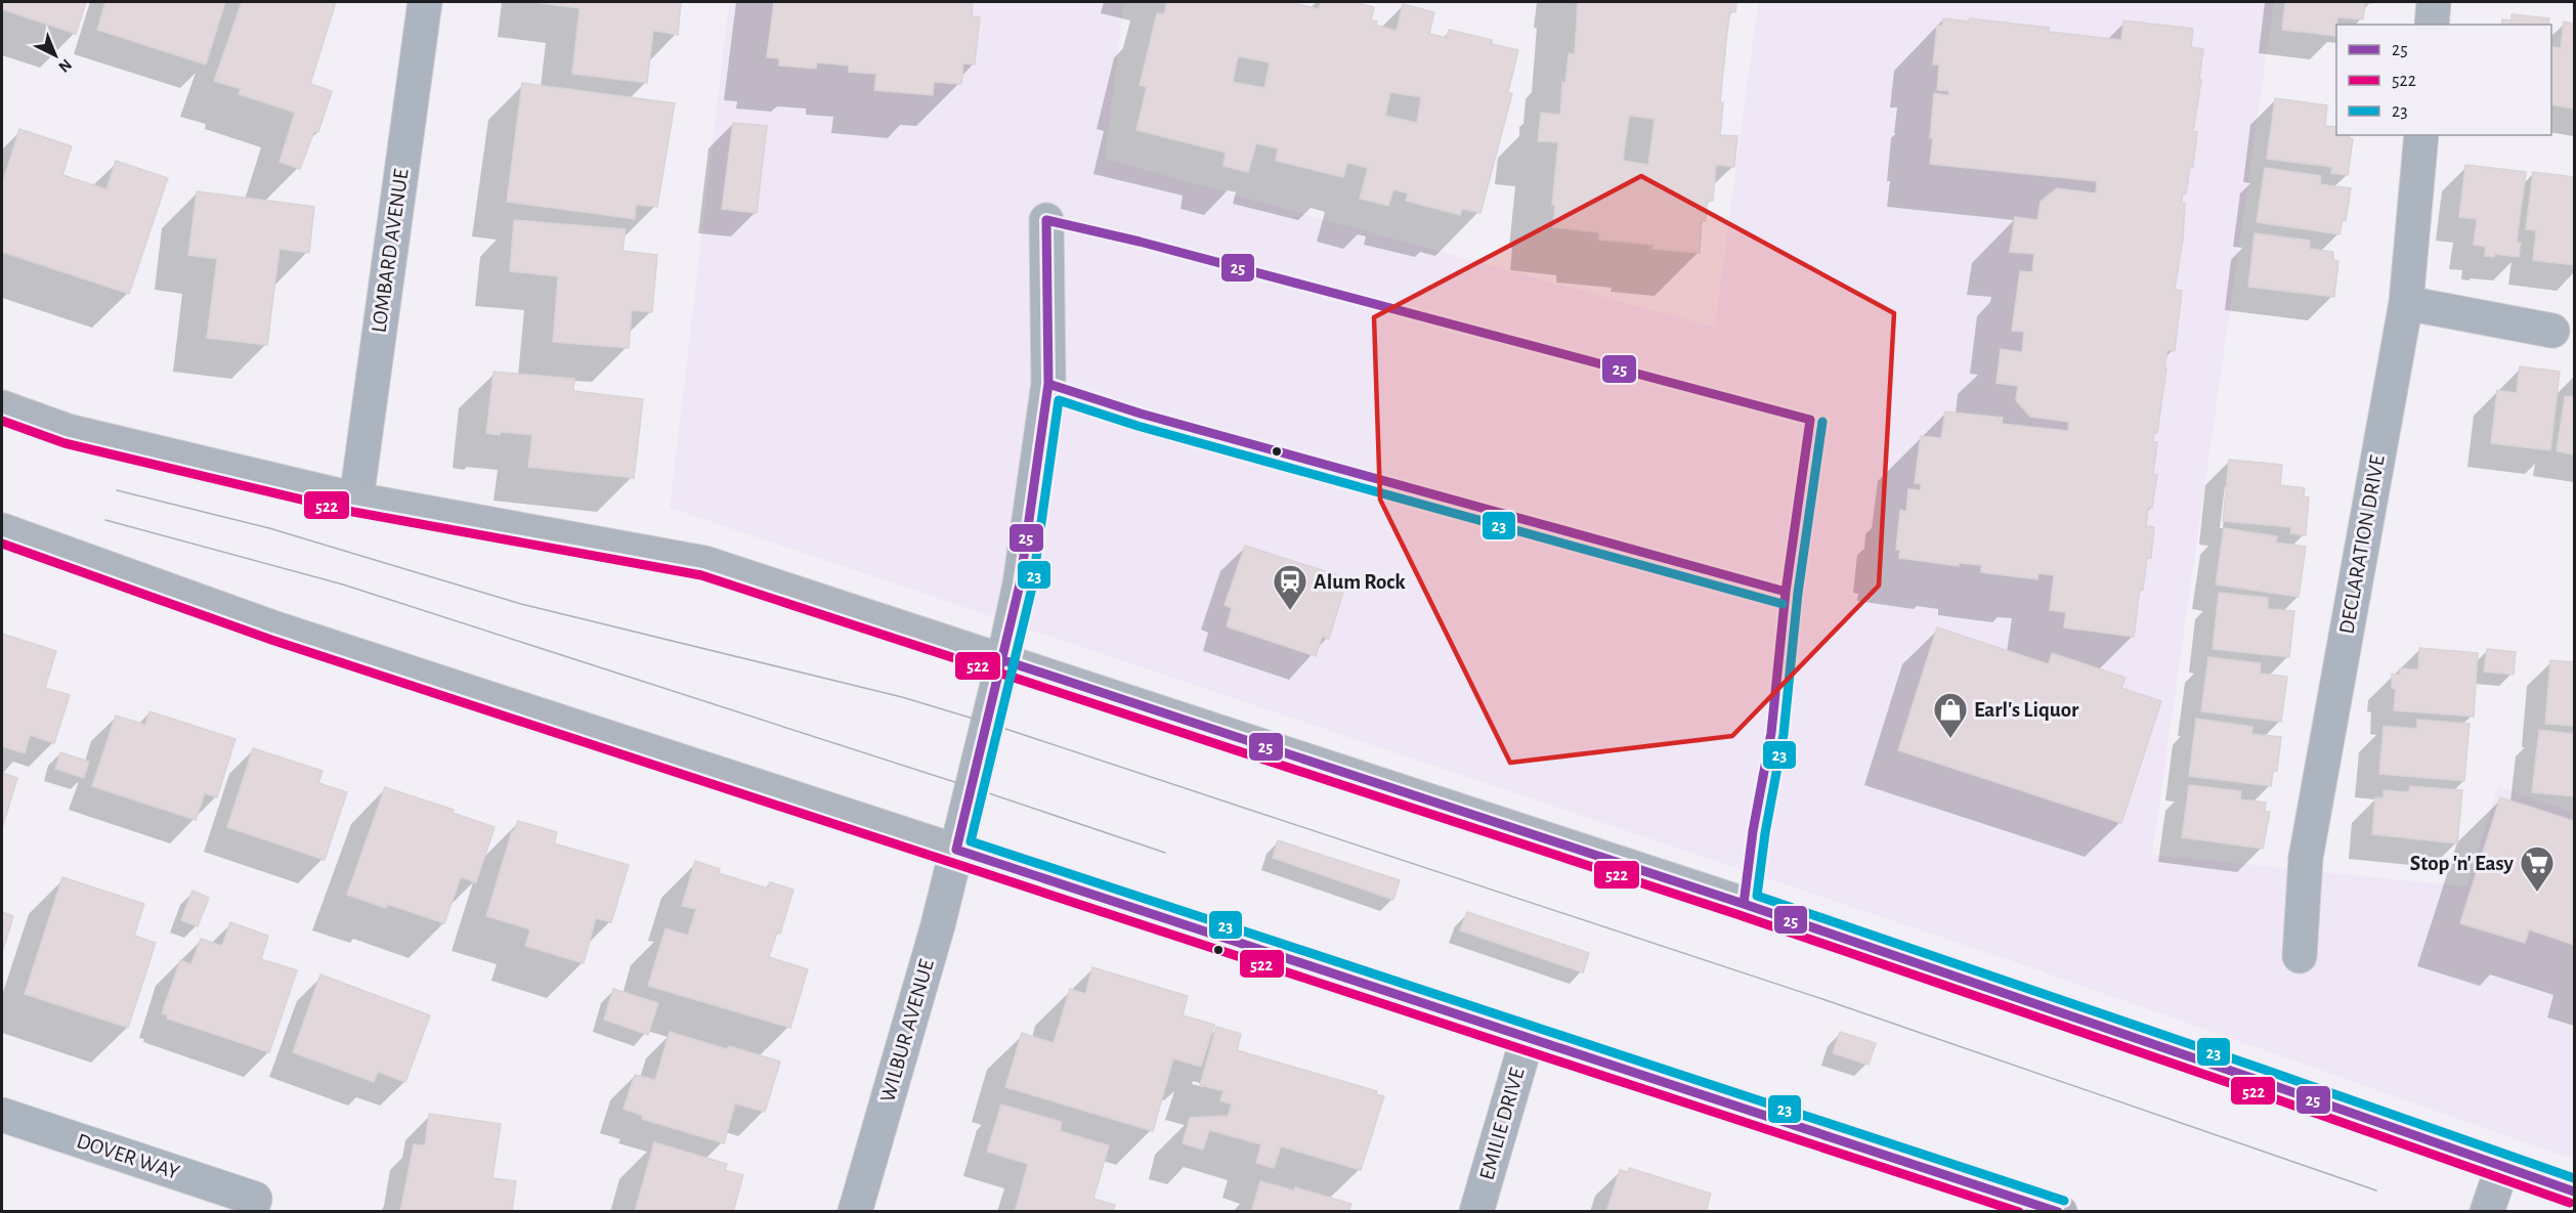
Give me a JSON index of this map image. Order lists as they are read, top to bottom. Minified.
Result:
{"streets":{"street":["LOMBARD AVENUE","DECLARATION DRIVE","WILBUR AVENUE","EMILIE DRIVE","DOVER WAY"]},"places":{"station":["Alum Rock"],"shop":["Earl's Liquor"],"supermarket":["Stop 'n' Easy"]},"lines":["transit line 25","transit line 23","transit line 522"],"legend":["25","522","23"],"north":"bottom right"}
